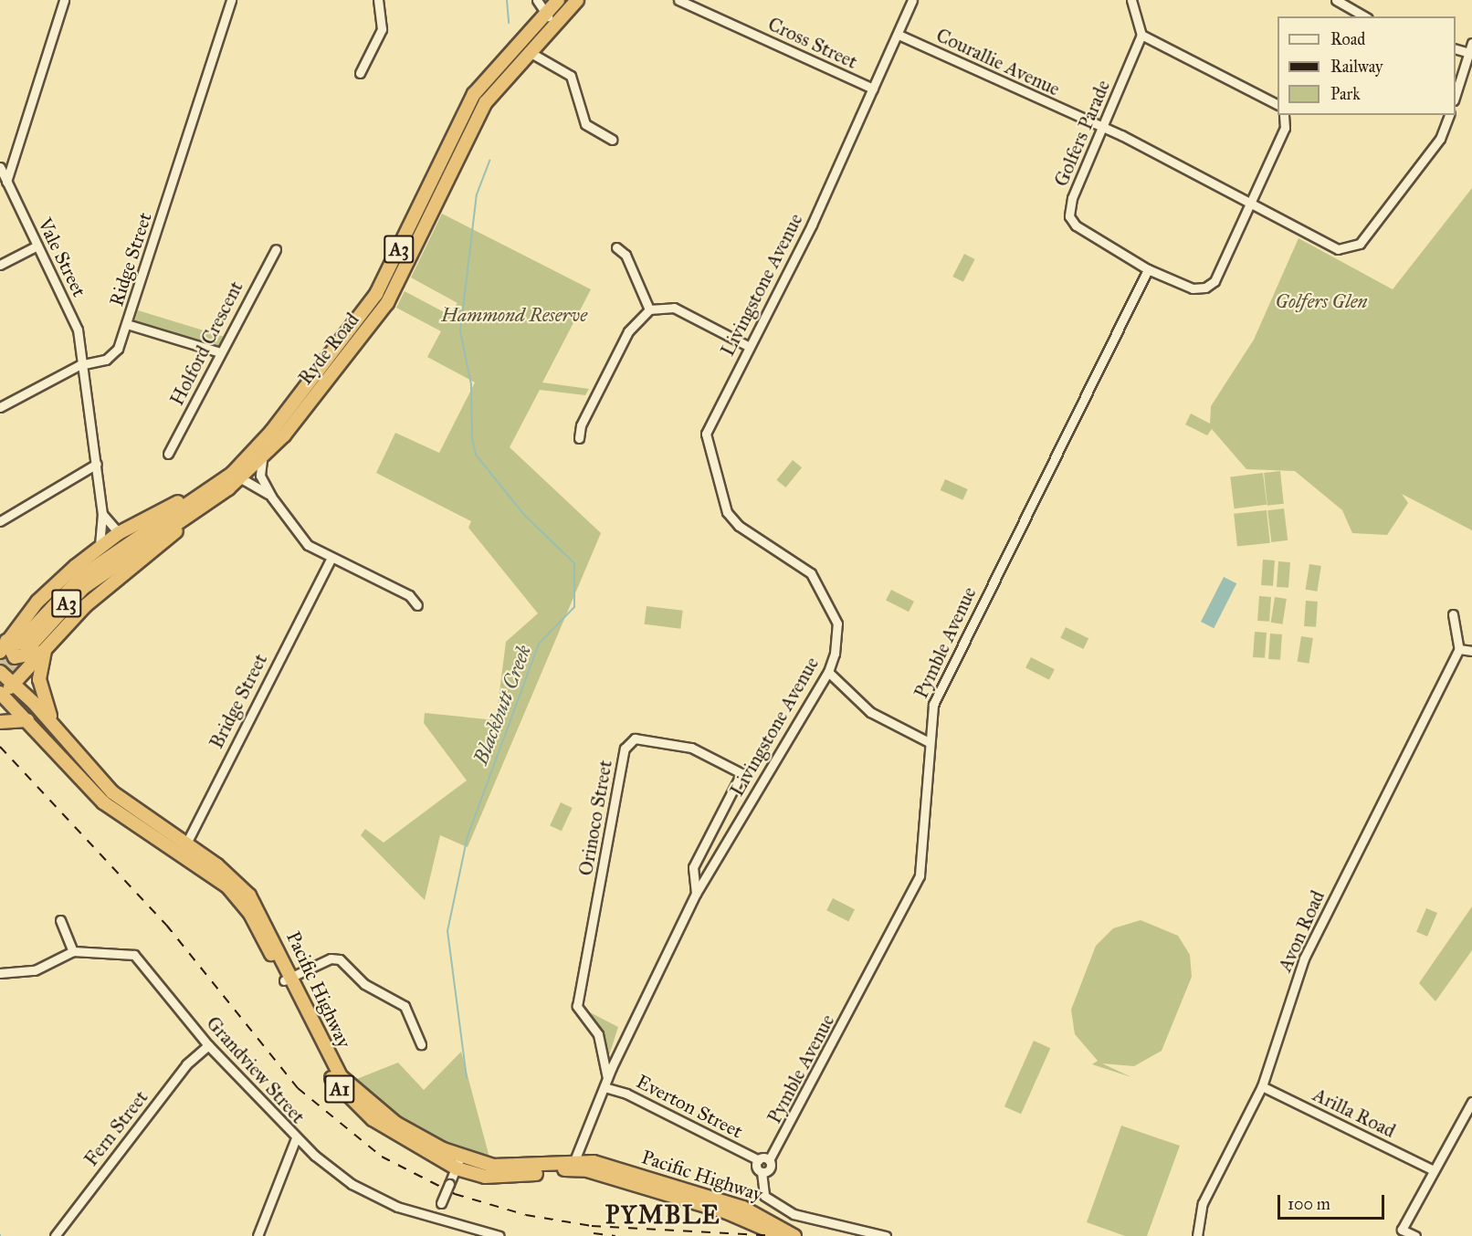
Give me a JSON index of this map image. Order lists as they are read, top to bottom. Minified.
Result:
{"streets":{"highway":["A3","Ryde Road","Pacific Highway","A1"],"street":["Cross Street","Courallie Avenue","Golfers Parade","Vale Street","Ridge Street","Livingstone Avenue","Holford Crescent","Pymble Avenue","Bridge Street","Orinoco Street","Avon Road","Grandview Street","Everton Street","Arilla Road","Fern Street"]},"crossings":[["Cross Street","Livingstone Avenue"],["Courallie Avenue","Golfers Parade"],["Courallie Avenue","Livingstone Avenue"],["Golfers Parade","Pymble Avenue"],["Vale Street","Ridge Street"],["Livingstone Avenue","Orinoco Street"],["Livingstone Avenue","Pacific Highway"],["Livingstone Avenue","Everton Street"],["Bridge Street","Pacific Highway"],["Avon Road","Arilla Road"],["Grandview Street","Fern Street"]],"districts":["PYMBLE"],"water":["Blackbutt Creek"],"parks":["Golfers Glen","Hammond Reserve"],"legend":["Road","Railway","Park"],"scale_bar":"100 m"}
